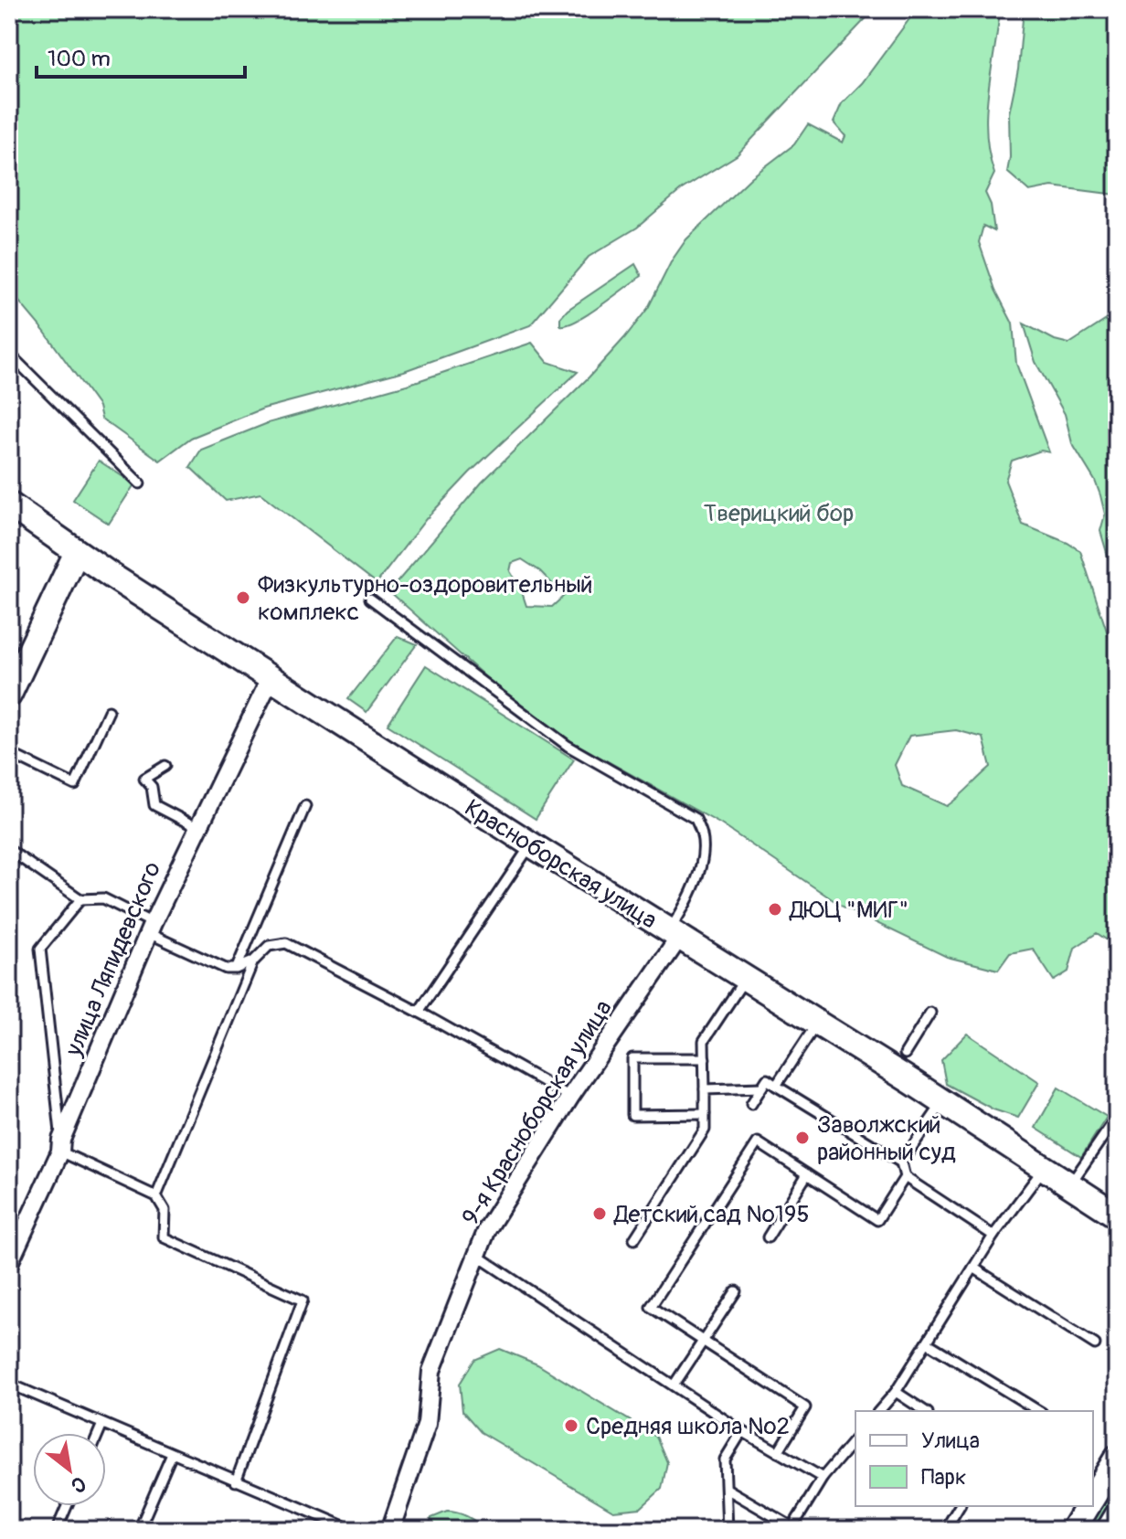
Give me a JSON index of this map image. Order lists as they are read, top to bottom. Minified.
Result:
{"streets":{"street":["Красноборская улица","улица Ляпидевского","9-я Красноборская улица"]},"crossings":[["Красноборская улица","улица Ляпидевского"],["Красноборская улица","9-я Красноборская улица"]],"parks":["Тверицкий бор"],"places":["Физкультурно-оздоровительный комплекс","ДЮЦ \"МИГ\"","Заволжский районный суд","Детский сад №195","Средняя школа №2"],"legend":["Улица","Парк"],"scale_bar":"100 m","north":"bottom right"}
